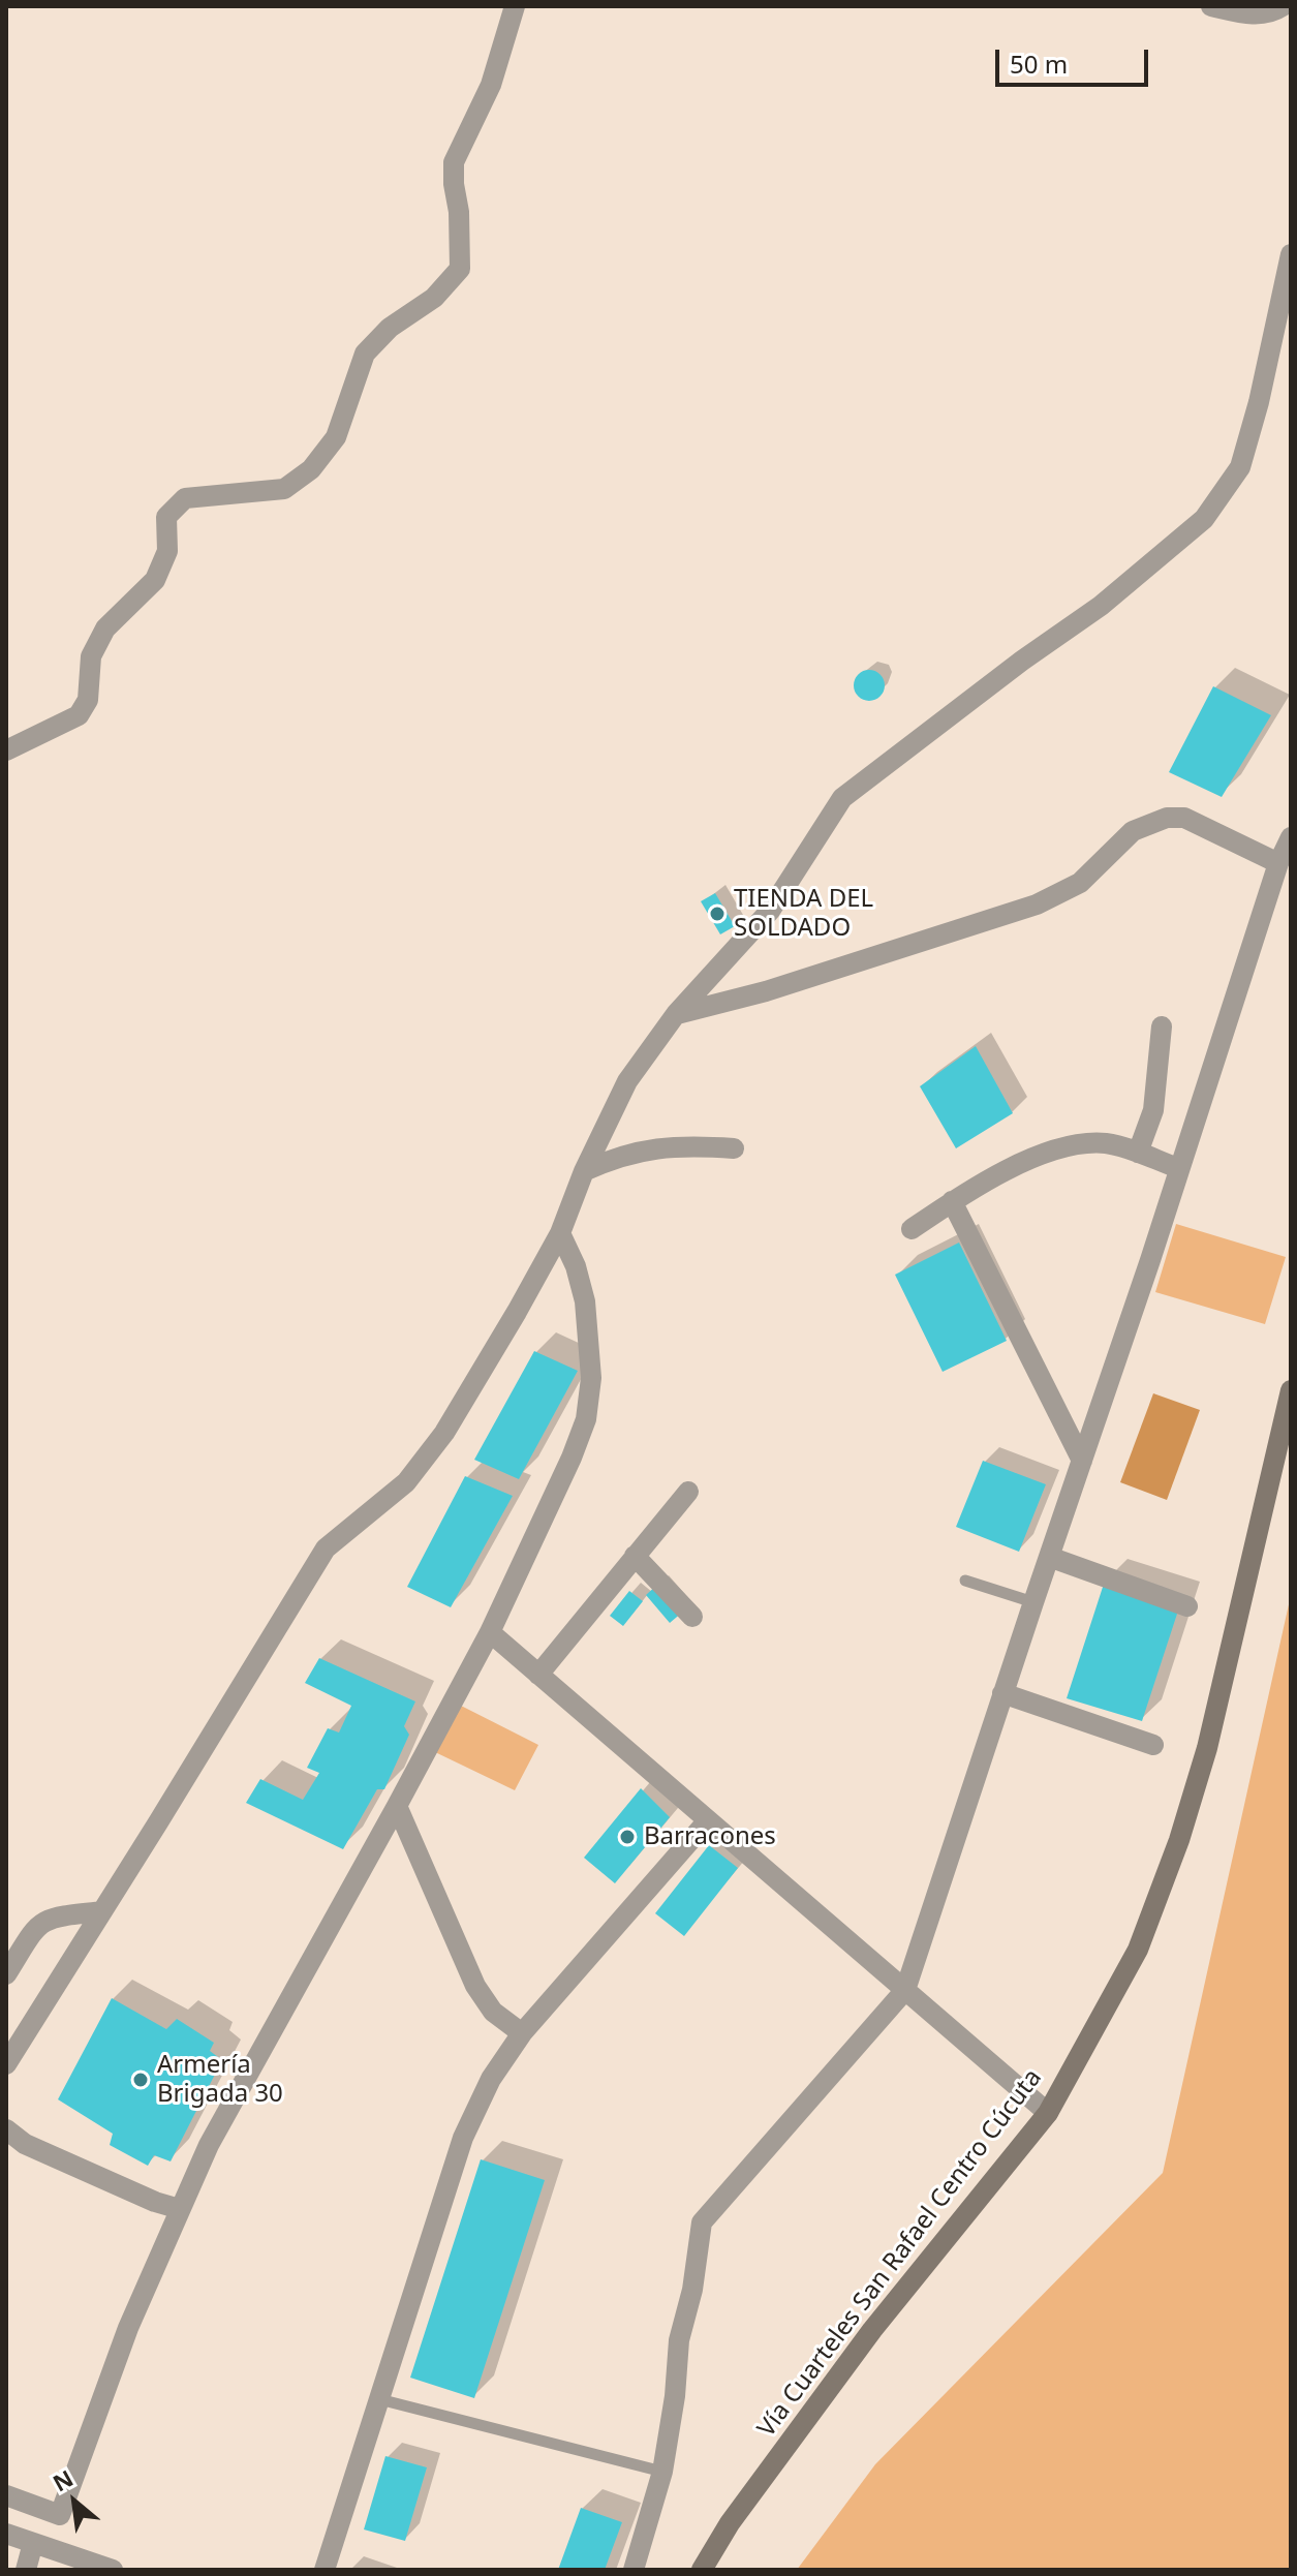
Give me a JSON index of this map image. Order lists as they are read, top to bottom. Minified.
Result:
{"streets":{"main road":["Vía Cuarteles San Rafael Centro Cúcuta"]},"places":["TIENDA DEL SOLDADO","Barracones","Armería Brigada 30"],"scale_bar":"50 m","north":"top left"}
